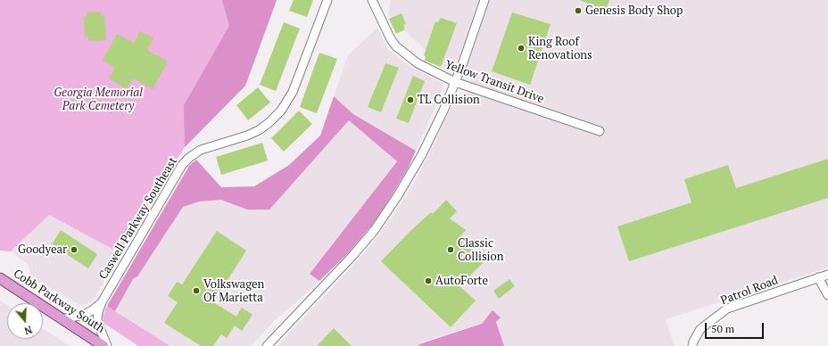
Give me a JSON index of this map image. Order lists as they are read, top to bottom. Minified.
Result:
{"streets":{"main road":["Cobb Parkway South"],"street":["Yellow Transit Drive","Caswell Parkway Southeast","Patrol Road"]},"crossings":[["Caswell Parkway Southeast","Cobb Parkway South"]],"parks":["Georgia Memorial Park Cemetery"],"places":["Genesis Body Shop","King Roof Renovations","TL Collision","Goodyear","Classic Collision","AutoForte","Volkswagen Of Marietta"],"scale_bar":"50 m","north":"bottom"}
